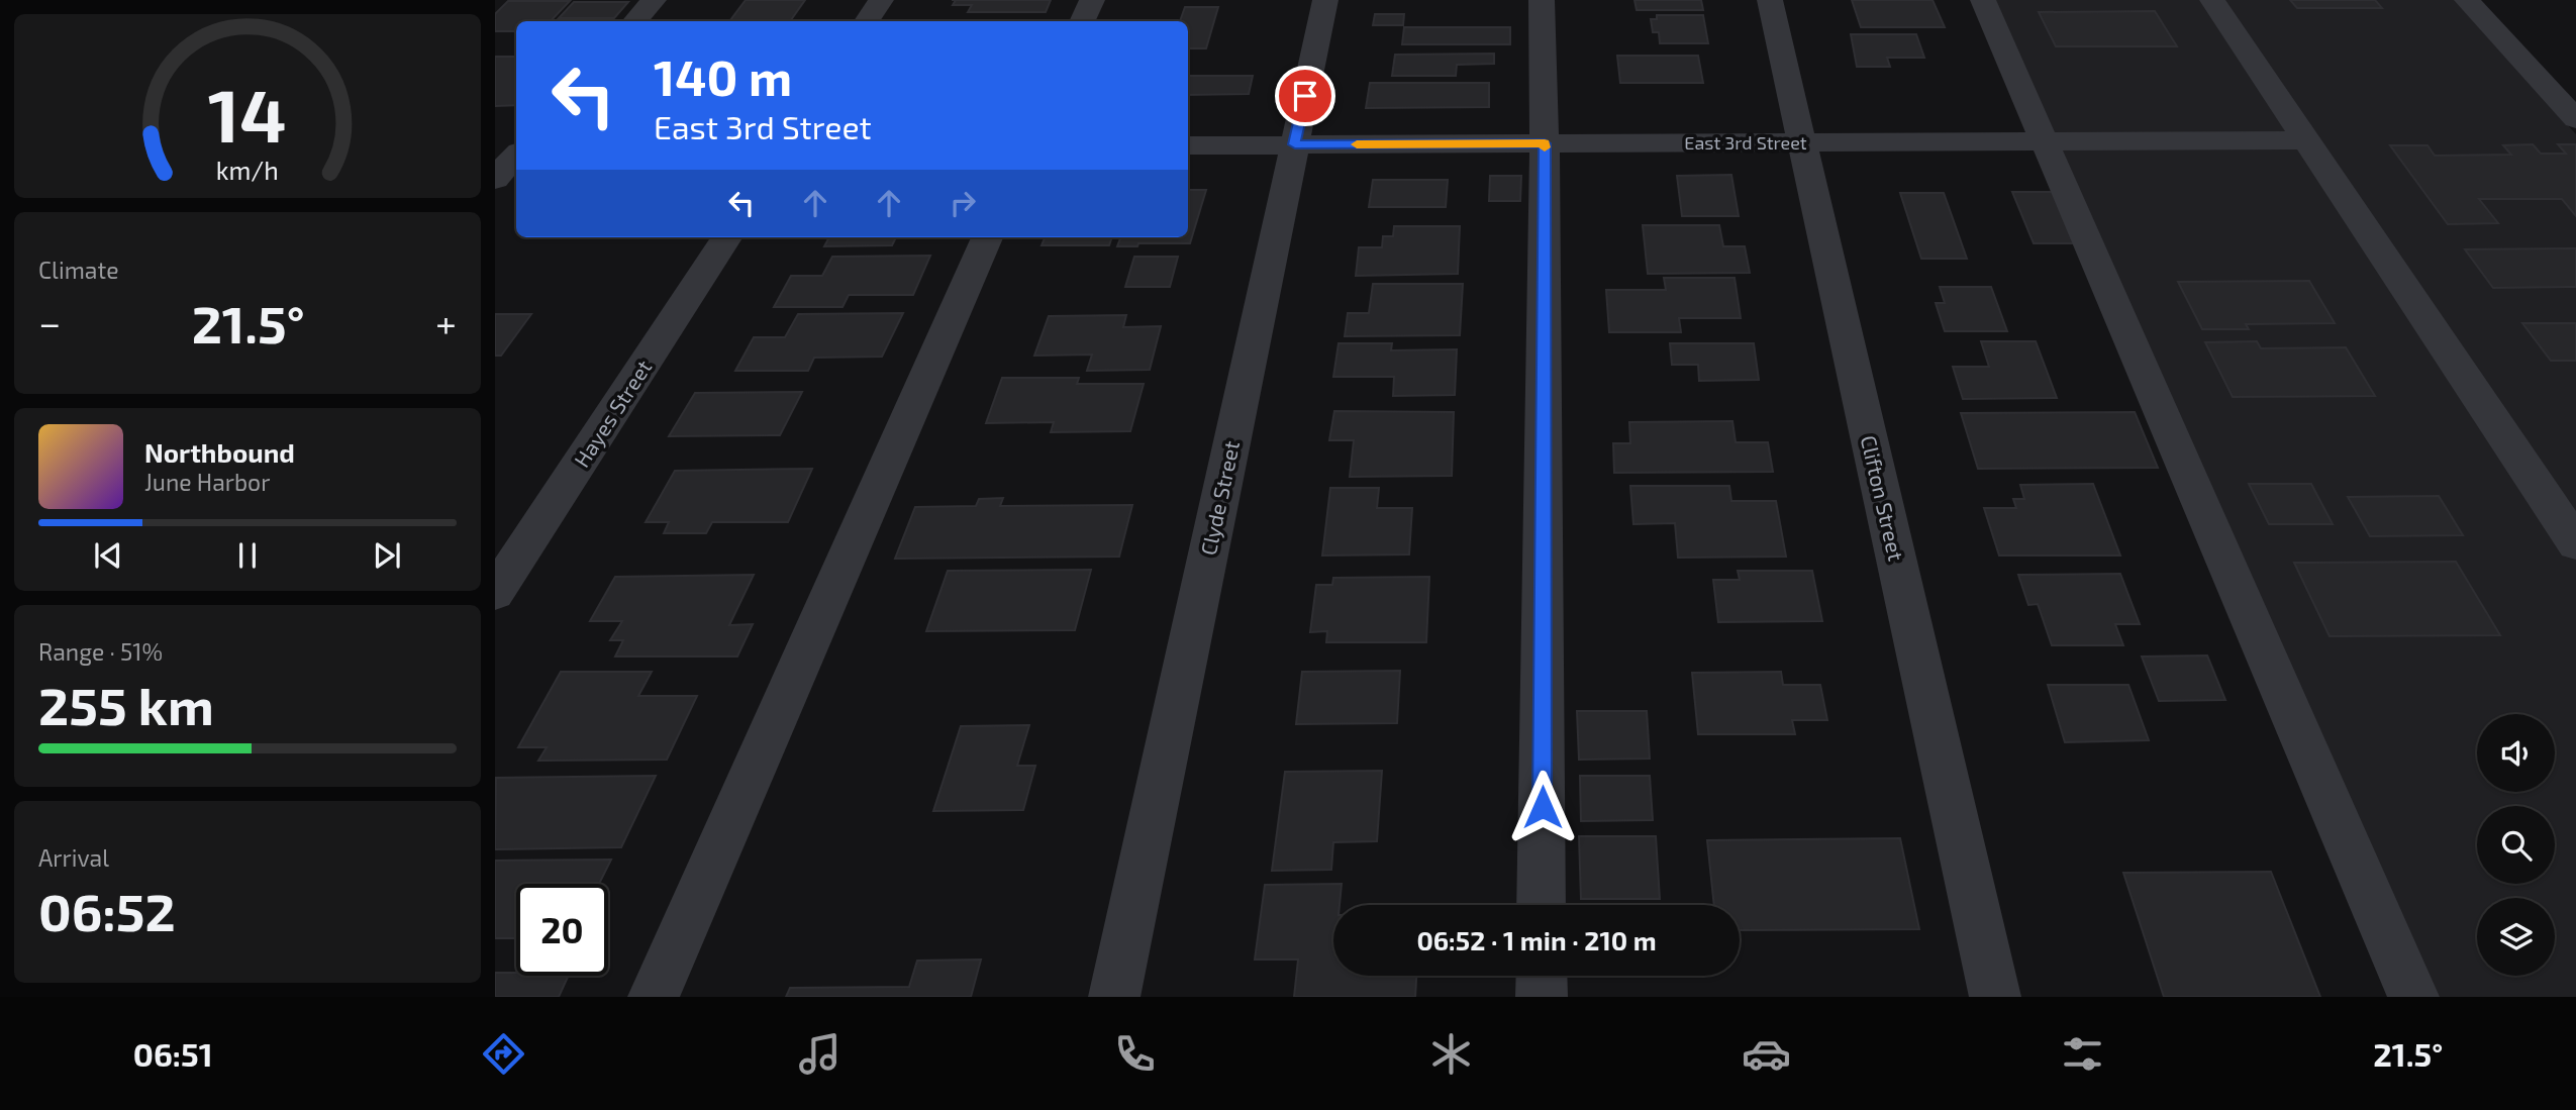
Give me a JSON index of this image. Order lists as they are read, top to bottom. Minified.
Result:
{"streets":{"street":["East 3rd Street","Hayes Street","Clyde Street","Clifton Street"]},"crossings":[["East 3rd Street","Clyde Street"],["East 3rd Street","Clifton Street"]],"page":{"turn":["140 m","East 3rd Street"],"tile":["Climate",["Range · 51%","255 km"],["Arrival","06:52"]],"heat":["−","21.5°","+"],"song":["Northbound","June Harbor"],"limit":"20","trip":"06:52 · 1 min · 210 m","tabs":["06:51","21.5°"],"gauge":["14","km/h"]}}
